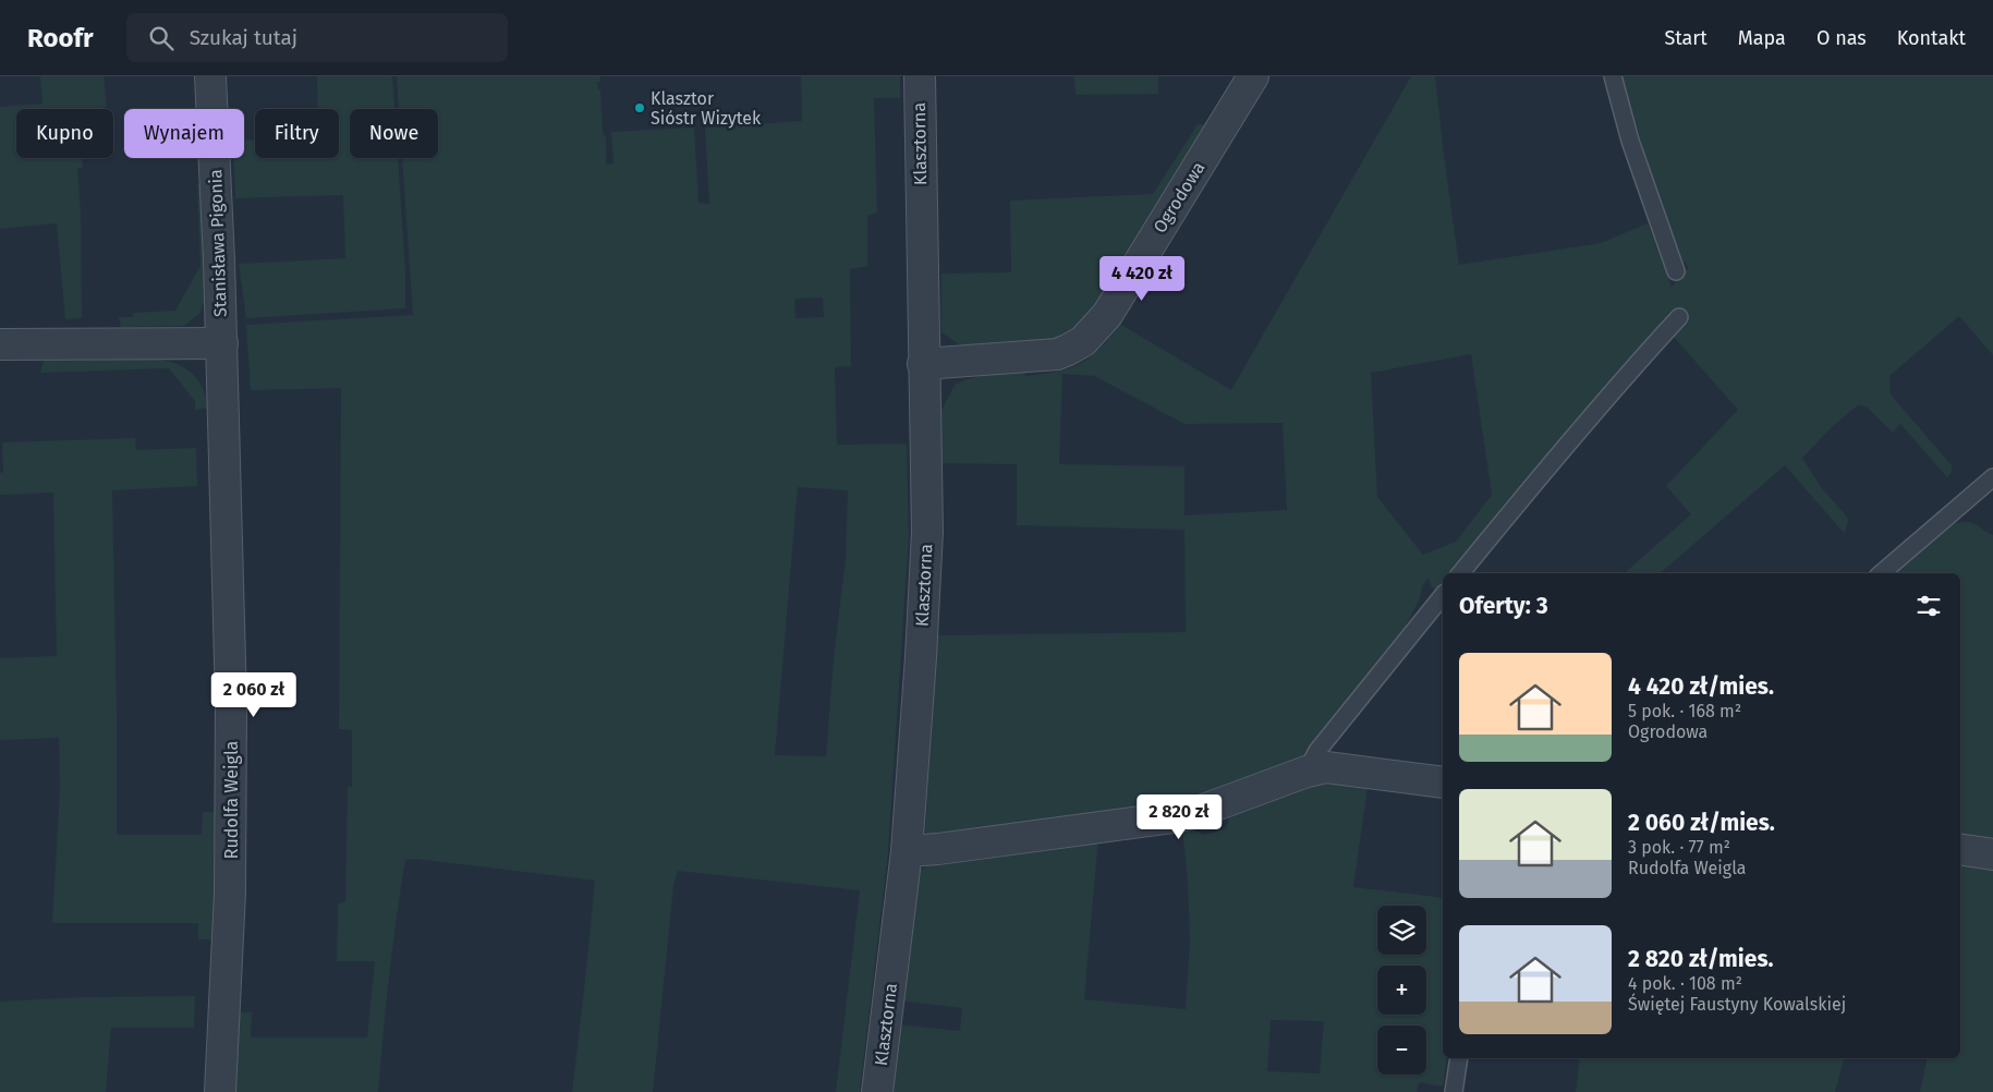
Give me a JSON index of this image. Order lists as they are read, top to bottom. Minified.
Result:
{"streets":{"street":["Klasztorna","Ogrodowa","Stanisława Pigonia","Rudolfa Weigla"]},"crossings":[["Klasztorna","Ogrodowa"],["Stanisława Pigonia","Rudolfa Weigla"]],"places":["Klasztor Sióstr Wizytek"],"page":{"header":"Roofr","search":"Szukaj tutaj","nav":["Start","Mapa","O nas","Kontakt"],"chip":["Kupno","Wynajem","Filtry","Nowe"],"price":["4 420 zł","2 060 zł","2 820 zł"],"heading":"Oferty: 3","list":[{"name":"4 420 zł/mies.","note":"5 pok. · 168 m² · Ogrodowa"},{"name":"2 060 zł/mies.","note":"3 pok. · 77 m² · Rudolfa Weigla"},{"name":"2 820 zł/mies.","note":"4 pok. · 108 m² · Świętej Faustyny Kowalskiej"}],"map_buttons":["+","−"]}}
